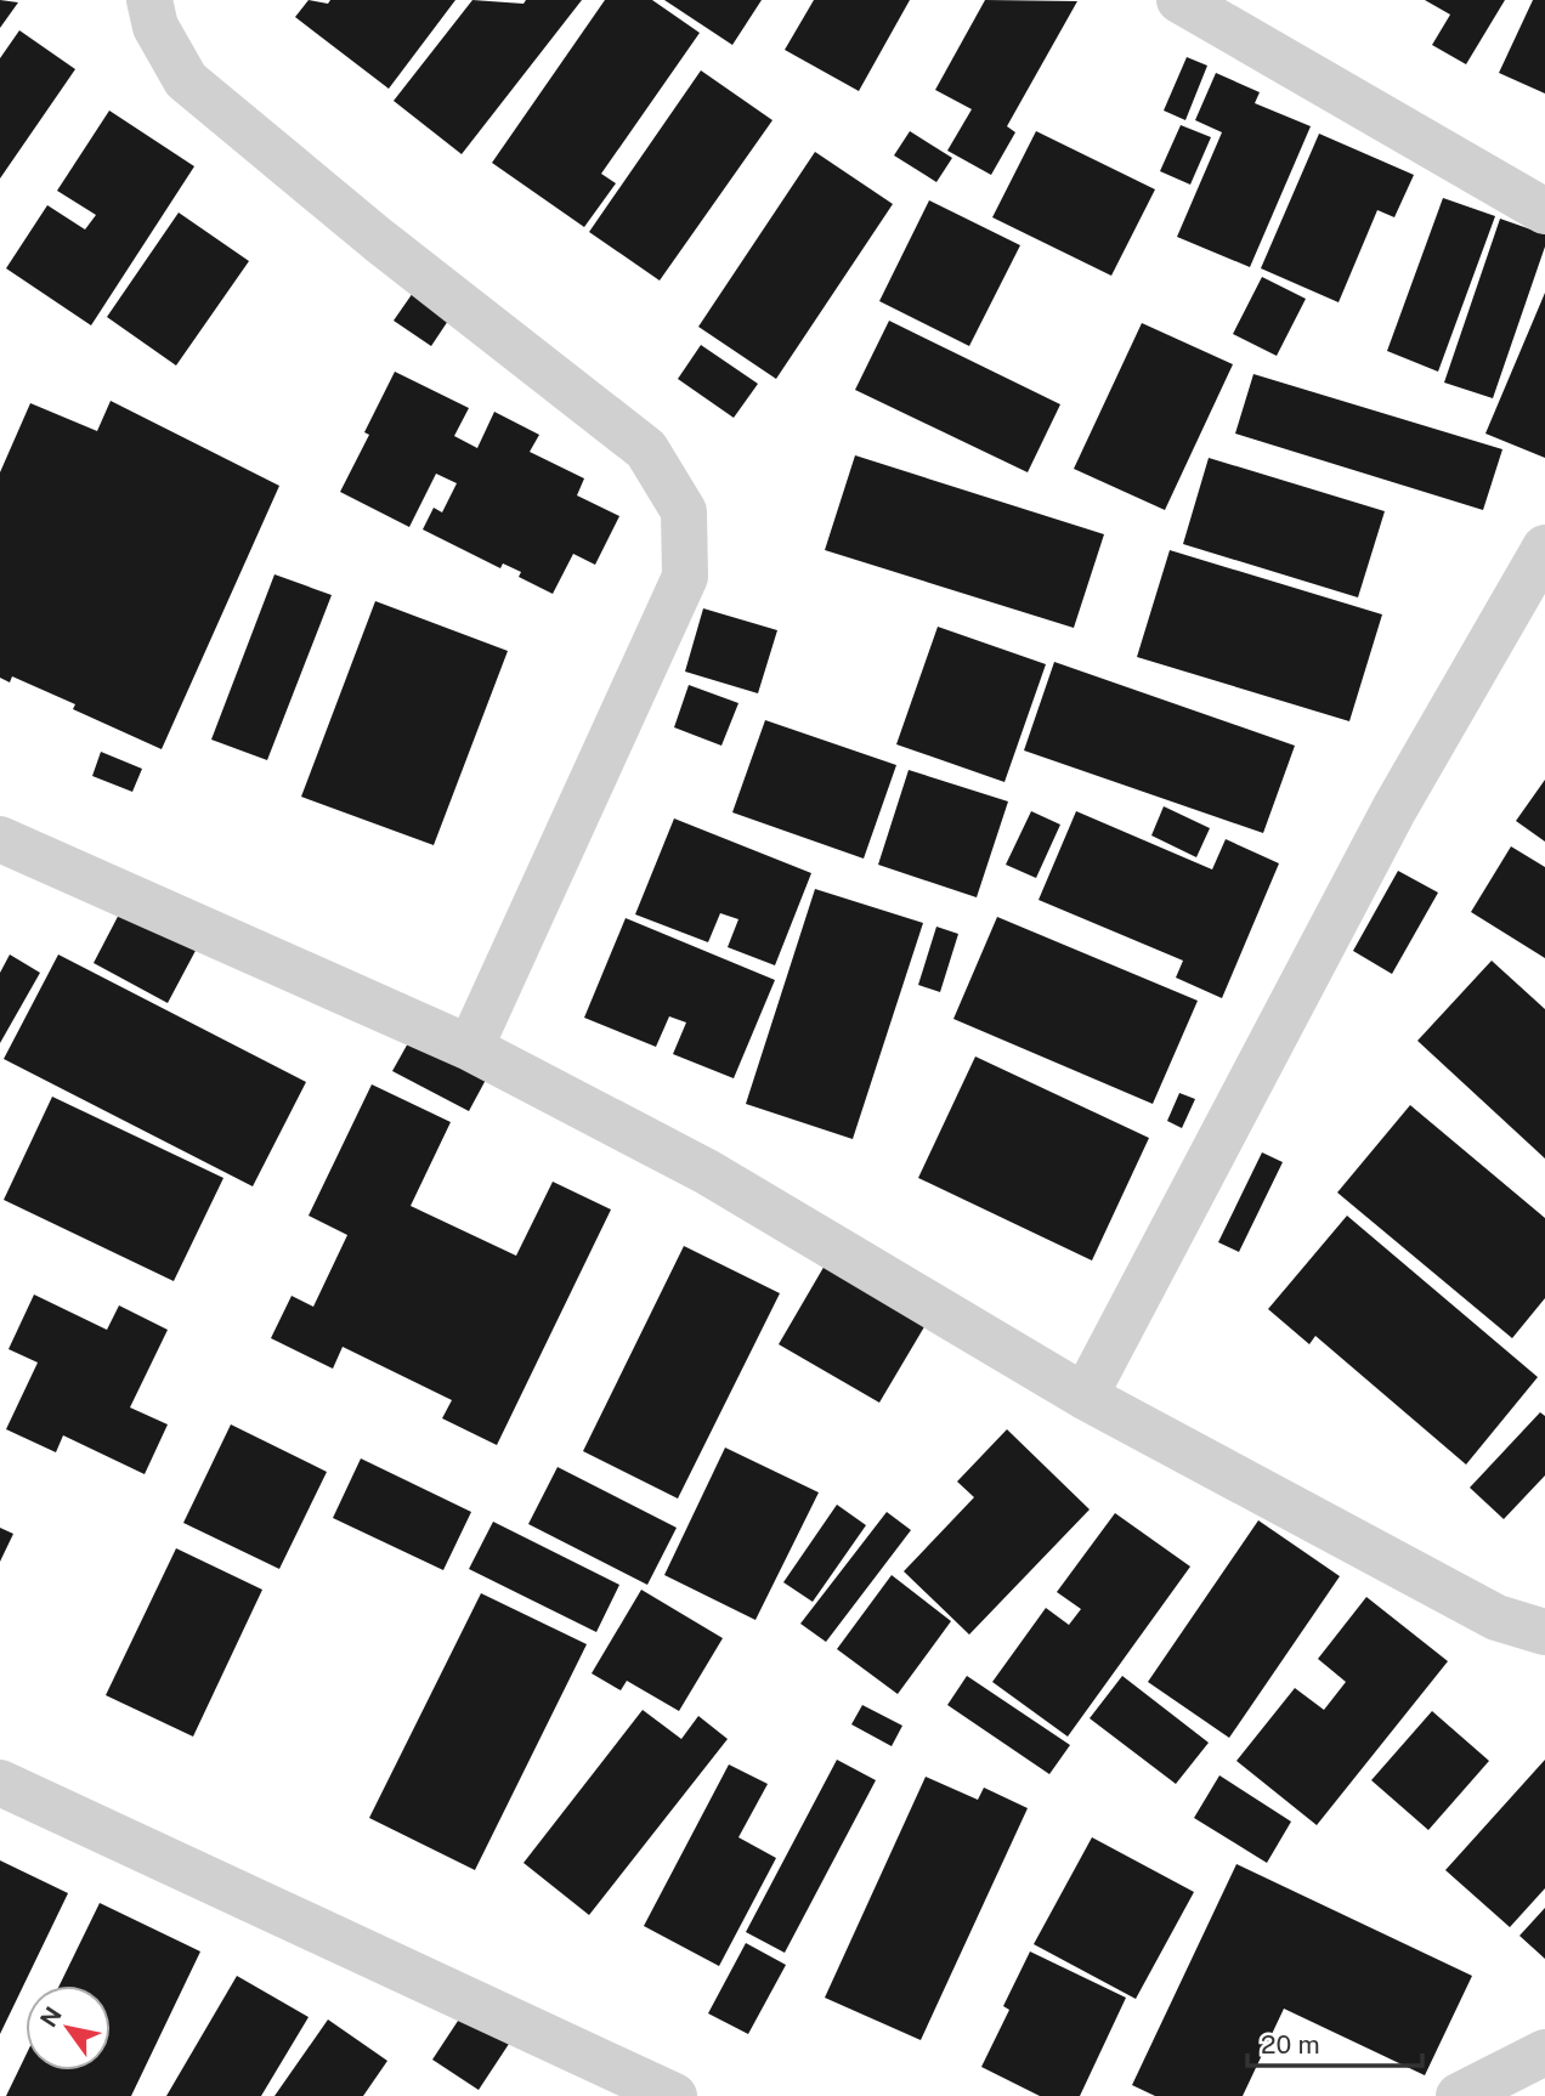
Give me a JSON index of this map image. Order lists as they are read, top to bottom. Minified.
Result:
{"scale_bar":"20 m","north":"top left"}
